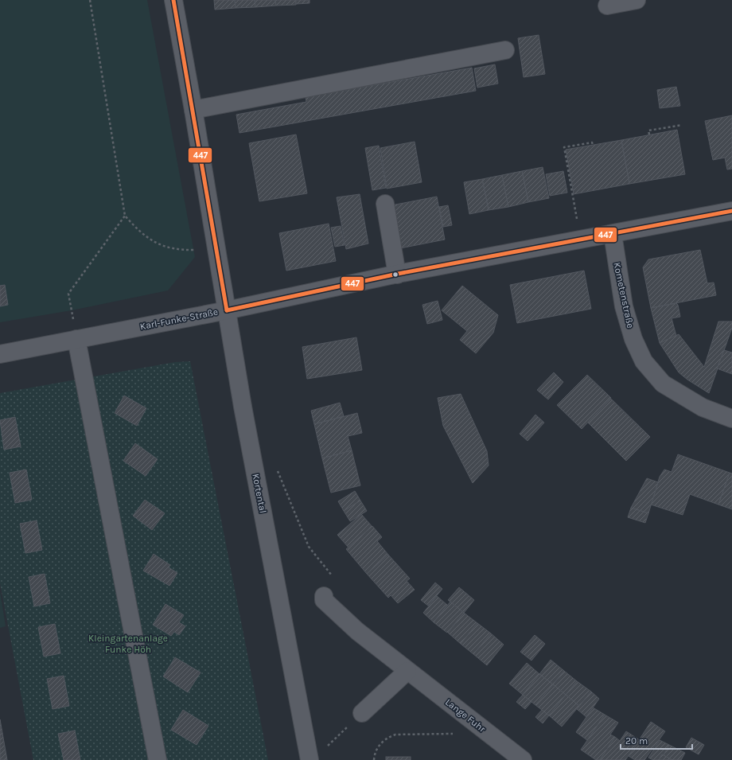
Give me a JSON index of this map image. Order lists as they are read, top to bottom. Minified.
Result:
{"streets":{"street":["Kometenstraße","Karl-Funke-Straße","Kortental","Lange Fuhr"]},"crossings":[["Kometenstraße","Karl-Funke-Straße"],["Karl-Funke-Straße","Kortental"]],"parks":["Kleingartenanlage Funke Höh"],"lines":["transit line 447"],"scale_bar":"20 m"}
